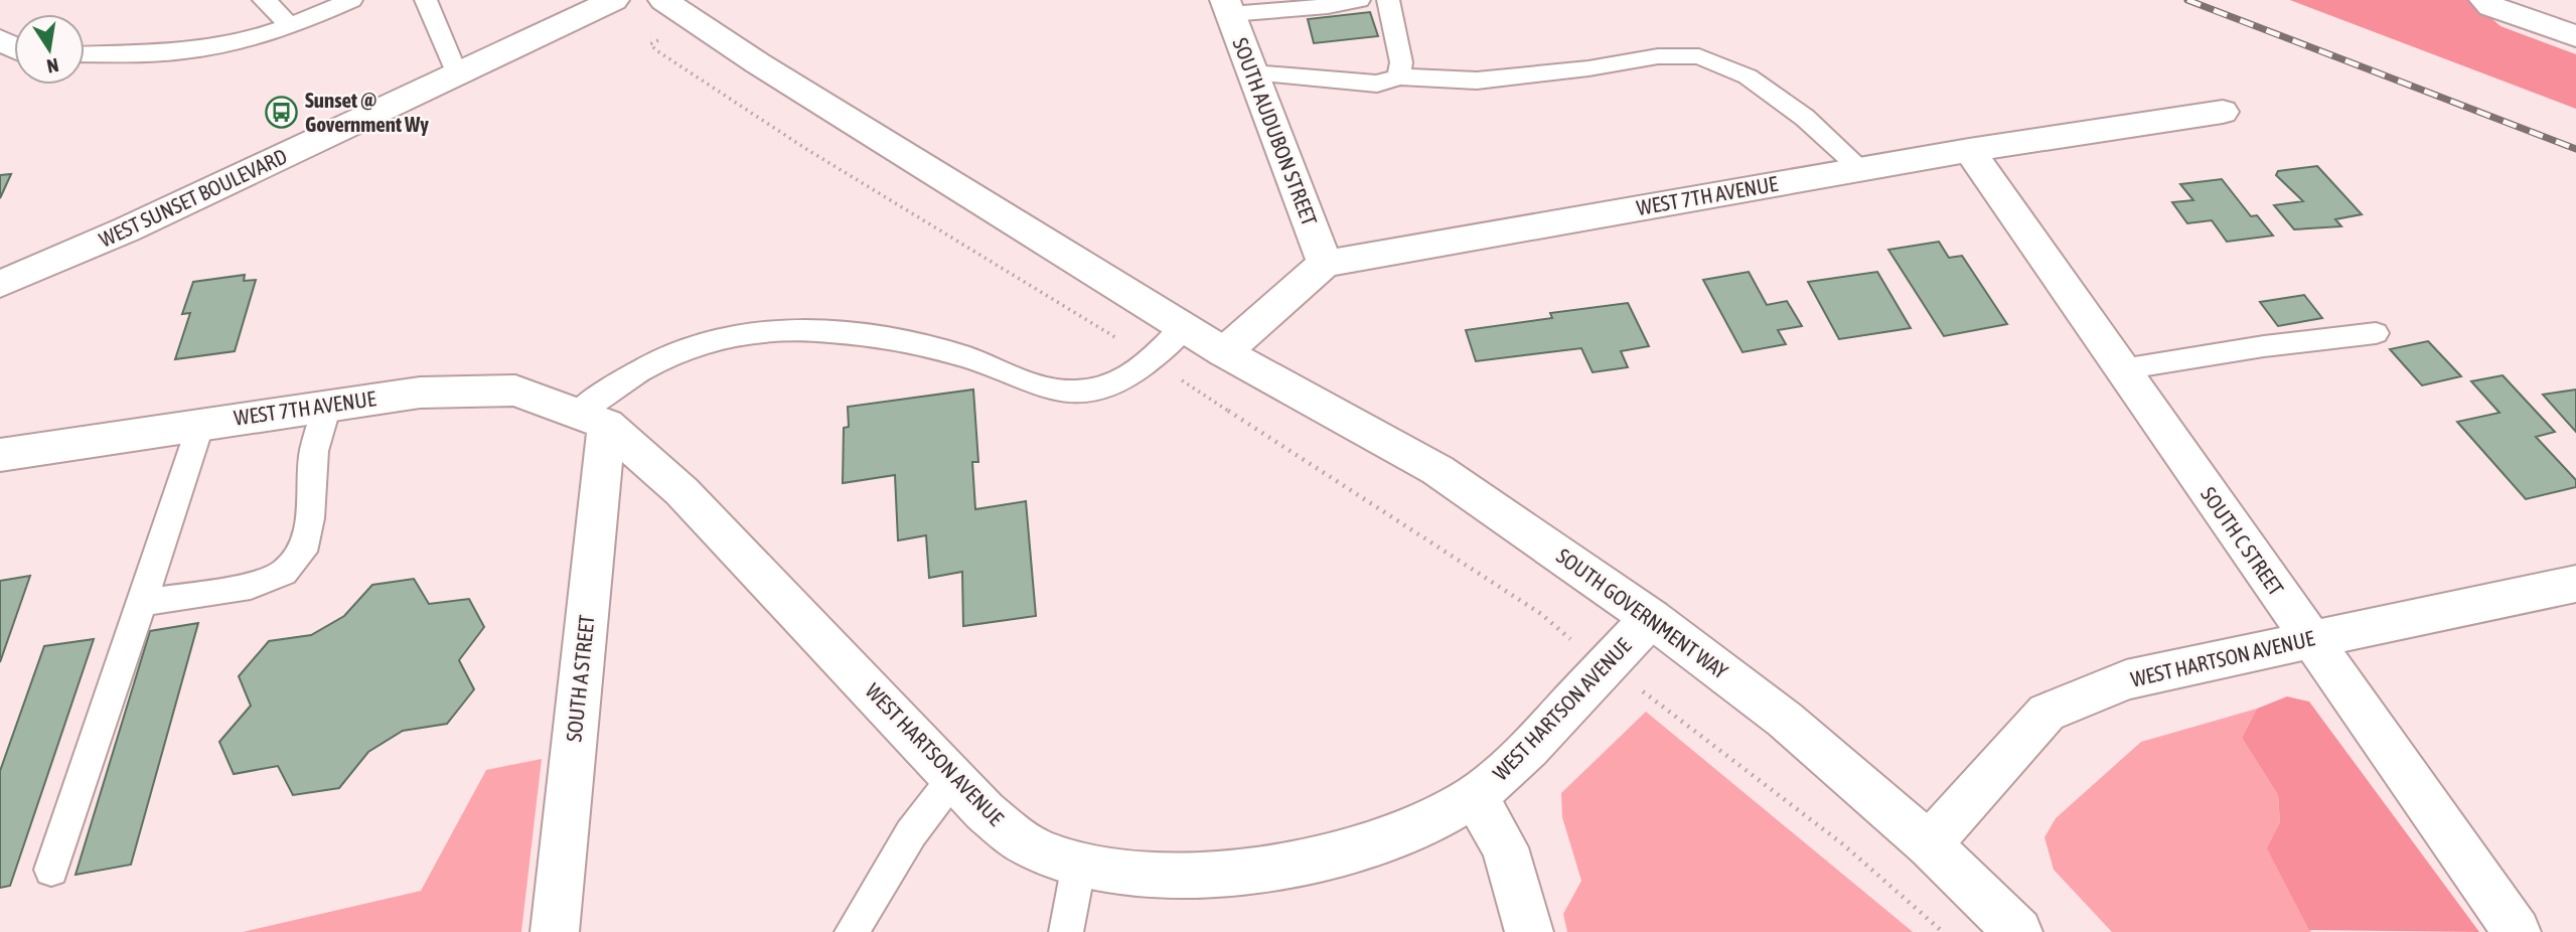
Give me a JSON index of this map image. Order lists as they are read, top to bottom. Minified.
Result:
{"streets":{"street":["SOUTH AUDUBON STREET","WEST 7TH AVENUE","WEST SUNSET BOULEVARD","SOUTH C STREET","SOUTH GOVERNMENT WAY","WEST HARTSON AVENUE","SOUTH A STREET"]},"crossings":[["SOUTH AUDUBON STREET","WEST 7TH AVENUE"],["WEST 7TH AVENUE","SOUTH C STREET"],["WEST 7TH AVENUE","WEST HARTSON AVENUE"],["WEST 7TH AVENUE","SOUTH A STREET"],["SOUTH C STREET","WEST HARTSON AVENUE"],["SOUTH GOVERNMENT WAY","WEST HARTSON AVENUE"],["WEST HARTSON AVENUE","SOUTH A STREET"]],"places":{"bus stop":["Sunset @ Government Wy"]},"north":"bottom"}
